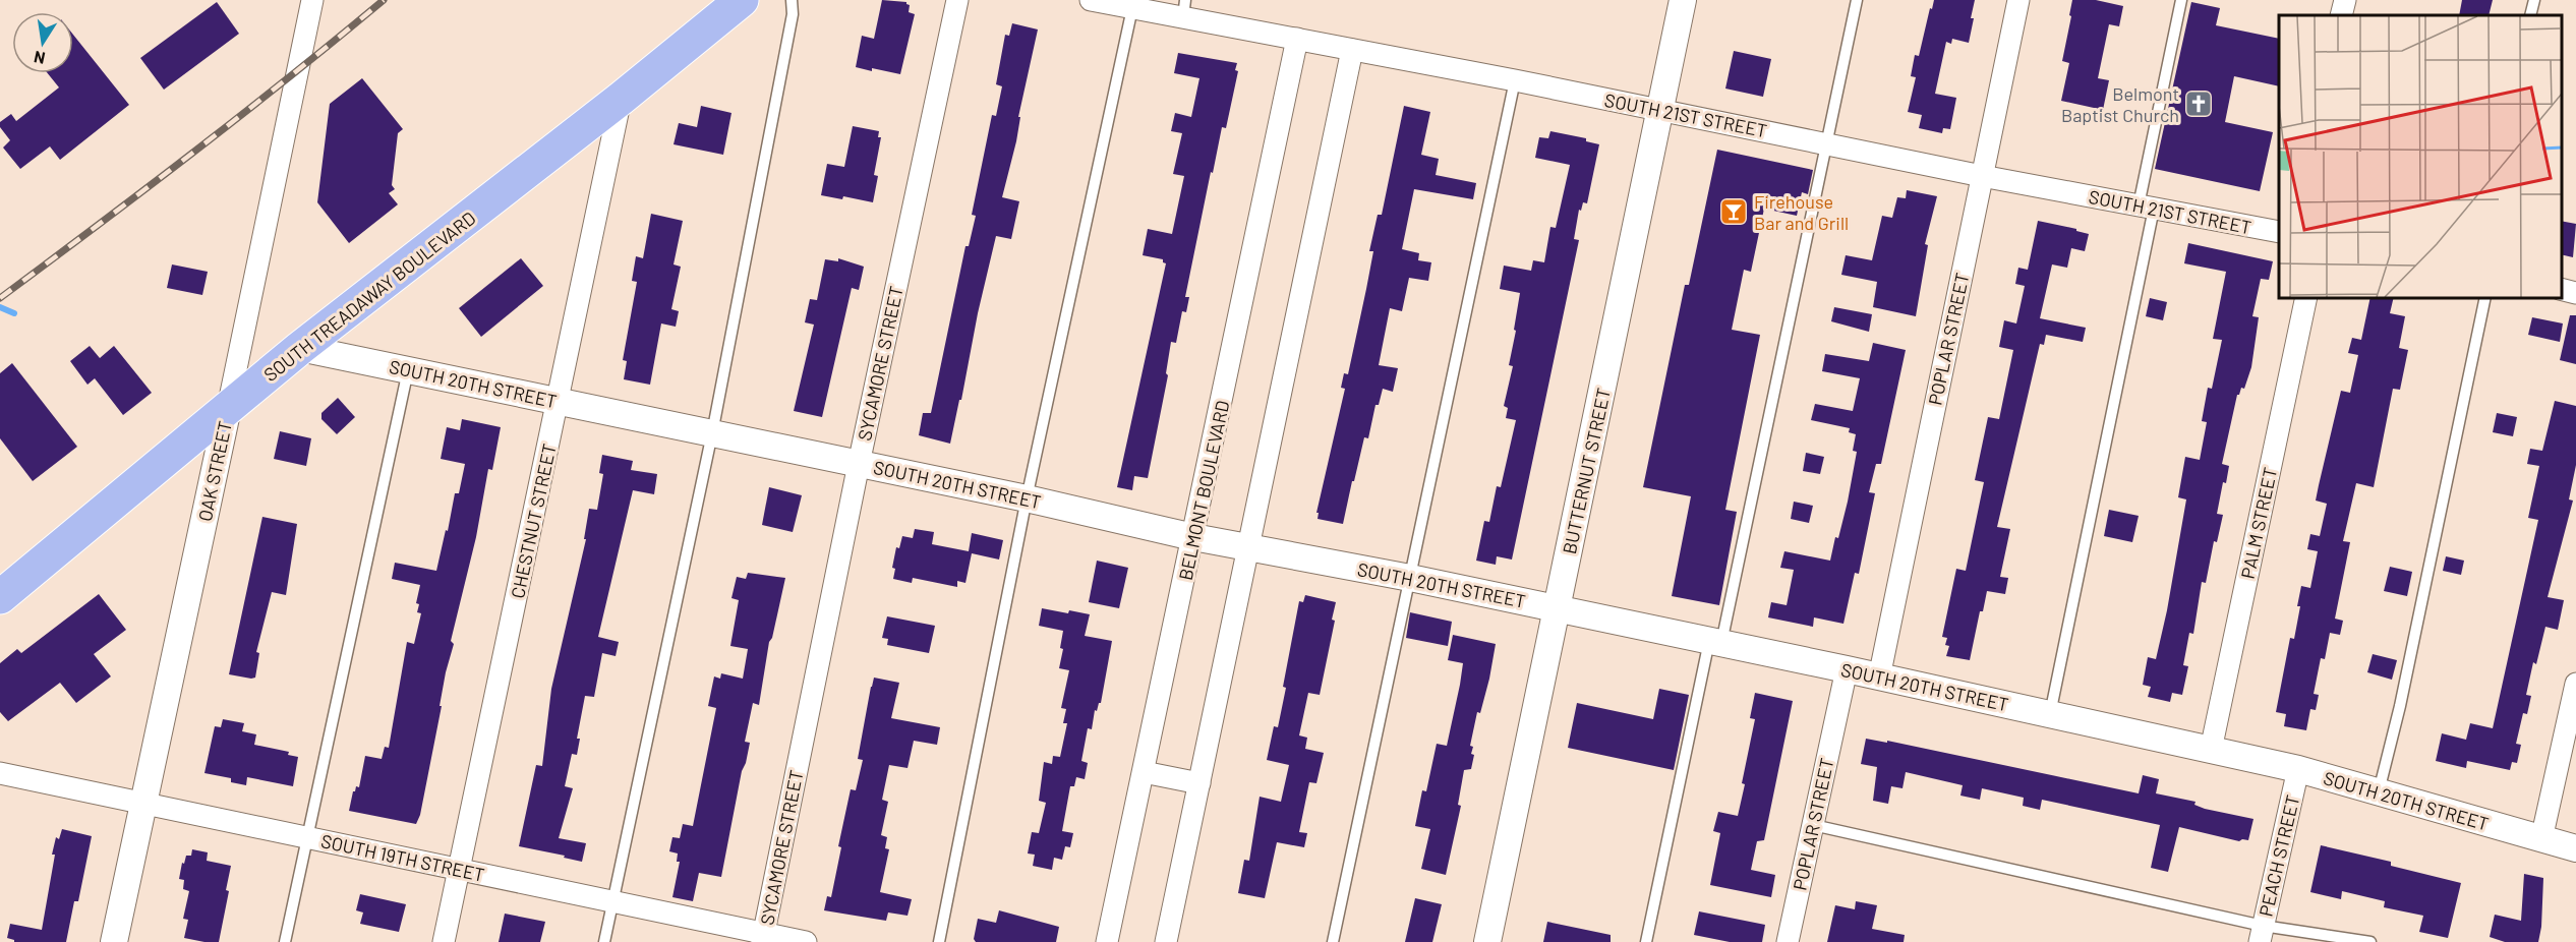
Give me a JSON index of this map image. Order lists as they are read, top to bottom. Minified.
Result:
{"streets":{"main road":["SOUTH TREADAWAY BOULEVARD"],"street":["SOUTH 21ST STREET","POPLAR STREET","SYCAMORE STREET","SOUTH 20TH STREET","OAK STREET","BUTTERNUT STREET","BELMONT BOULEVARD","CHESTNUT STREET","PALM STREET","PEACH STREET","SOUTH 19TH STREET"]},"crossings":[["SOUTH 21ST STREET","POPLAR STREET"],["SOUTH 21ST STREET","BUTTERNUT STREET"],["SOUTH 21ST STREET","BELMONT BOULEVARD"],["SOUTH TREADAWAY BOULEVARD","SOUTH 20TH STREET"],["SOUTH TREADAWAY BOULEVARD","OAK STREET"],["SOUTH TREADAWAY BOULEVARD","CHESTNUT STREET"],["POPLAR STREET","SOUTH 20TH STREET"],["SYCAMORE STREET","SOUTH 20TH STREET"],["SYCAMORE STREET","SOUTH 19TH STREET"],["SOUTH 20TH STREET","BUTTERNUT STREET"],["SOUTH 20TH STREET","BELMONT BOULEVARD"],["SOUTH 20TH STREET","CHESTNUT STREET"],["SOUTH 20TH STREET","PALM STREET"],["SOUTH 20TH STREET","PEACH STREET"],["OAK STREET","SOUTH 19TH STREET"],["CHESTNUT STREET","SOUTH 19TH STREET"]],"places":{"church":["Belmont Baptist Church"],"bar":["Firehouse Bar and Grill"]},"north":"bottom"}
